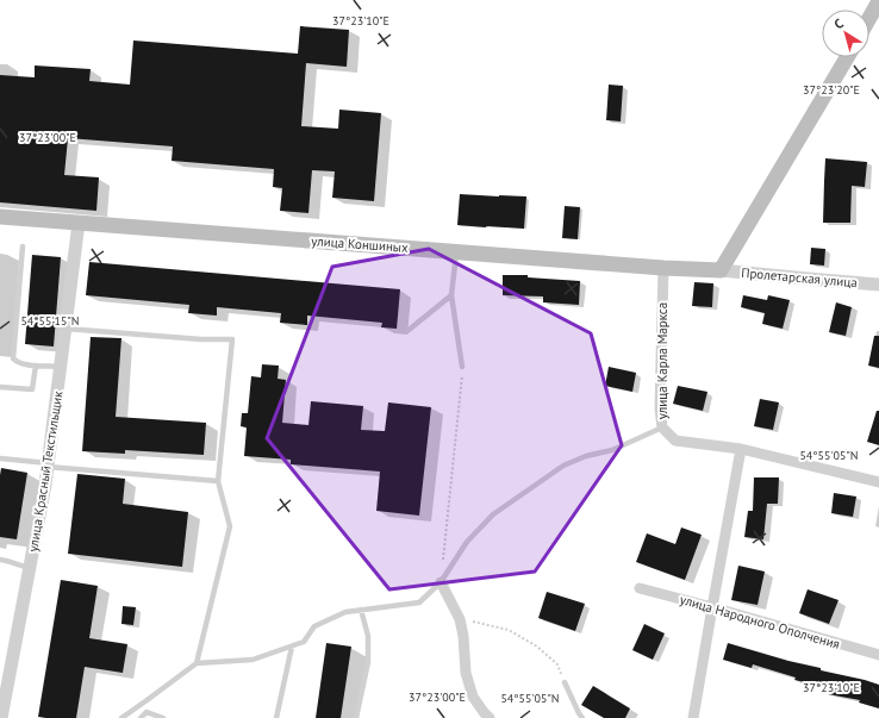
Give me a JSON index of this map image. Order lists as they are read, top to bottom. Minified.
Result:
{"streets":{"main road":["улица Коншиных"],"street":["Пролетарская улица","улица Карла Маркса","улица Красный Текстильщик","улица Народного Ополчения"]},"crossings":[["улица Коншиных","Пролетарская улица"],["улица Коншиных","улица Карла Маркса"],["улица Коншиных","улица Красный Текстильщик"]],"north":"top left","coordinates":["37°23'10\"E","37°23'20\"E","37°23'00\"E","54°55'15\"N","54°55'05\"N"]}
